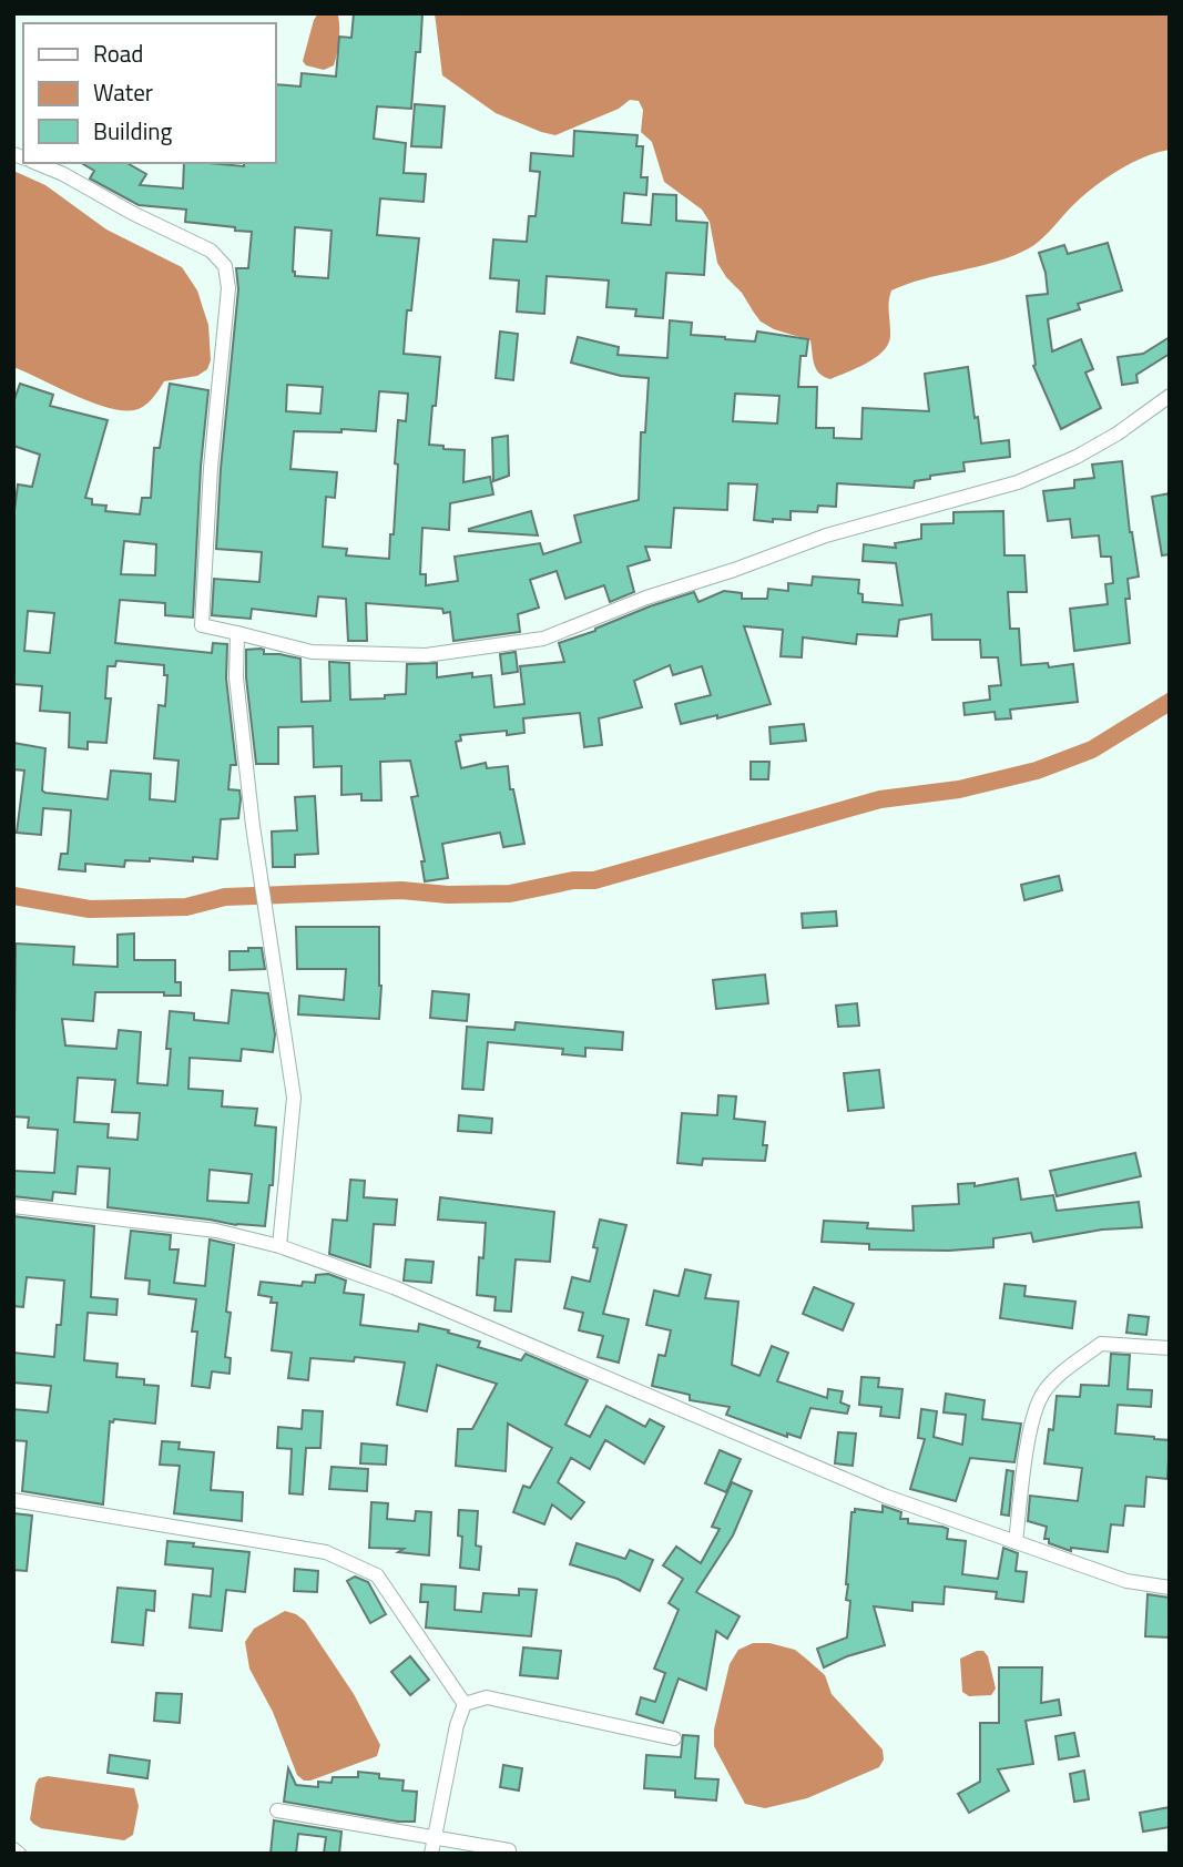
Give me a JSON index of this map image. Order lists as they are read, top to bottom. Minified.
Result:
{"legend":["Road","Water","Building"]}
